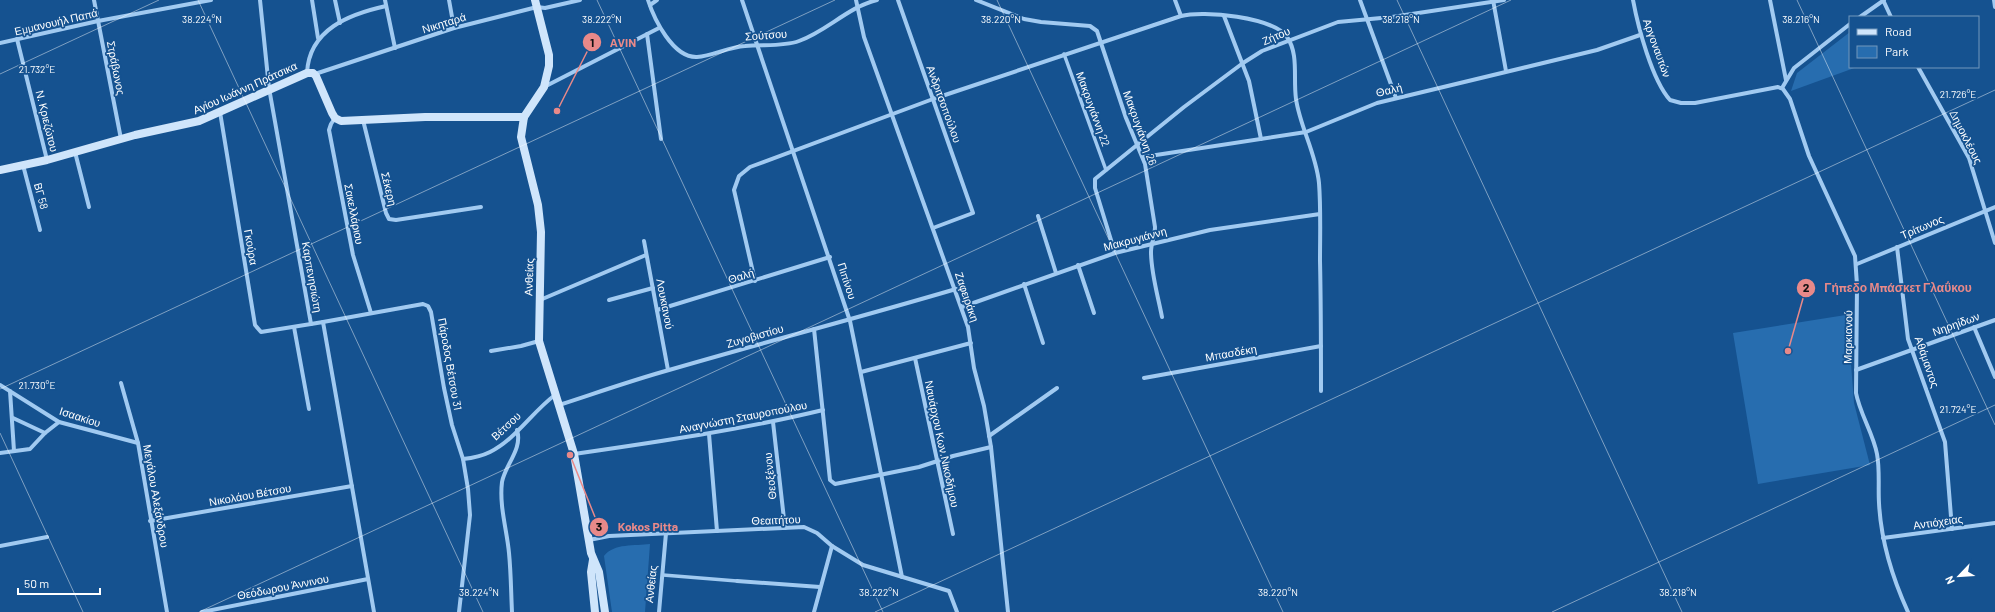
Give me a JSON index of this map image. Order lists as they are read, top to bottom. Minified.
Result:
{"streets":{"main road":["Αγίου Ιωάννη Πράτσικα","Ανθείας"],"street":["Εμμανουήλ Παπά","Νικηταρά","Σούτσου","Ζήτου","Αργοναυτών","Στράβωνος","Θαλή","Ανδριτσοπούλου","Μακρυγιάννη 22","Ν. Κριεζώτου","Μακρυγιάννη 26","Δημοκλέους","Σέκερη","ΒΓ 58","Σακελλάριου","Τρίτωνος","Μακρυγιάννη","Γκούρα","Καρπενησιώτη","Πιπίνου","Ζαφειράκη","Λουκιανού","Νηρηίδων","Ζυγοβιστίου","Μαρκιανού","Μπασδέκη","Αθάμαντος","Πάροδος Βέτσου 31","Ισαακίου","Αναγνώστη Σταυροπούλου","Βέτσου","Ναυάρχου Κων.Νικοδήμου","Θεοξένου","Νικολάου Βέτσου","Μεγάλου Αλεξάνδρου","Θεαιτήτου","Αντιόχειας","Θεόδωρου Άννινου"]},"crossings":[["Εμμανουήλ Παπά","Στράβωνος"],["Εμμανουήλ Παπά","Ν. Κριεζώτου"],["Νικηταρά","Αγίου Ιωάννη Πράτσικα"],["Νικηταρά","Ανθείας"],["Σούτσου","Πιπίνου"],["Σούτσου","Ζαφειράκη"],["Ζήτου","Μακρυγιάννη 22"],["Ζήτου","Μακρυγιάννη 26"],["Ζήτου","Μακρυγιάννη"],["Αργοναυτών","Θαλή"],["Αργοναυτών","Μαρκιανού"],["Στράβωνος","Αγίου Ιωάννη Πράτσικα"],["Αγίου Ιωάννη Πράτσικα","Ν. Κριεζώτου"],["Αγίου Ιωάννη Πράτσικα","ΒΓ 58"],["Αγίου Ιωάννη Πράτσικα","Σακελλάριου"],["Αγίου Ιωάννη Πράτσικα","Γκούρα"],["Αγίου Ιωάννη Πράτσικα","Καρπενησιώτη"],["Θαλή","Μακρυγιάννη 26"],["Θαλή","Πιπίνου"],["Θαλή","Λουκιανού"],["Ανδριτσοπούλου","Ζαφειράκη"],["Μακρυγιάννη 26","Μακρυγιάννη"],["Δημοκλέους","Τρίτωνος"],["Σακελλάριου","Πάροδος Βέτσου 31"],["Τρίτωνος","Μαρκιανού"],["Τρίτωνος","Αθάμαντος"],["Μακρυγιάννη","Ζαφειράκη"],["Γκούρα","Καρπενησιώτη"],["Καρπενησιώτη","Πάροδος Βέτσου 31"],["Καρπενησιώτη","Νικολάου Βέτσου"],["Καρπενησιώτη","Θεόδωρου Άννινου"],["Ανθείας","Ζυγοβιστίου"],["Ανθείας","Αναγνώστη Σταυροπούλου"],["Ανθείας","Βέτσου"],["Ανθείας","Θεαιτήτου"],["Πιπίνου","Ζυγοβιστίου"],["Πιπίνου","Αναγνώστη Σταυροπούλου"],["Πιπίνου","Θεαιτήτου"],["Ζαφειράκη","Ζυγοβιστίου"],["Ζαφειράκη","Αναγνώστη Σταυροπούλου"],["Λουκιανού","Ζυγοβιστίου"],["Νηρηίδων","Μαρκιανού"],["Νηρηίδων","Αθάμαντος"],["Μαρκιανού","Αντιόχειας"],["Αθάμαντος","Αντιόχειας"],["Πάροδος Βέτσου 31","Βέτσου"],["Ισαακίου","Μεγάλου Αλεξάνδρου"],["Αναγνώστη Σταυροπούλου","Ναυάρχου Κων.Νικοδήμου"],["Αναγνώστη Σταυροπούλου","Θεοξένου"],["Θεοξένου","Θεαιτήτου"],["Νικολάου Βέτσου","Μεγάλου Αλεξάνδρου"]],"places":["AVIN","Γήπεδο Μπάσκετ Γλαΰκου","Kokos Pitta"],"legend":["Road","Park"],"scale_bar":"50 m","north":"bottom left","coordinates":["38.220°N","38.216°N","38.224°N","38.222°N","38.218°N","21.732°E","21.726°E","21.730°E","21.724°E"]}
